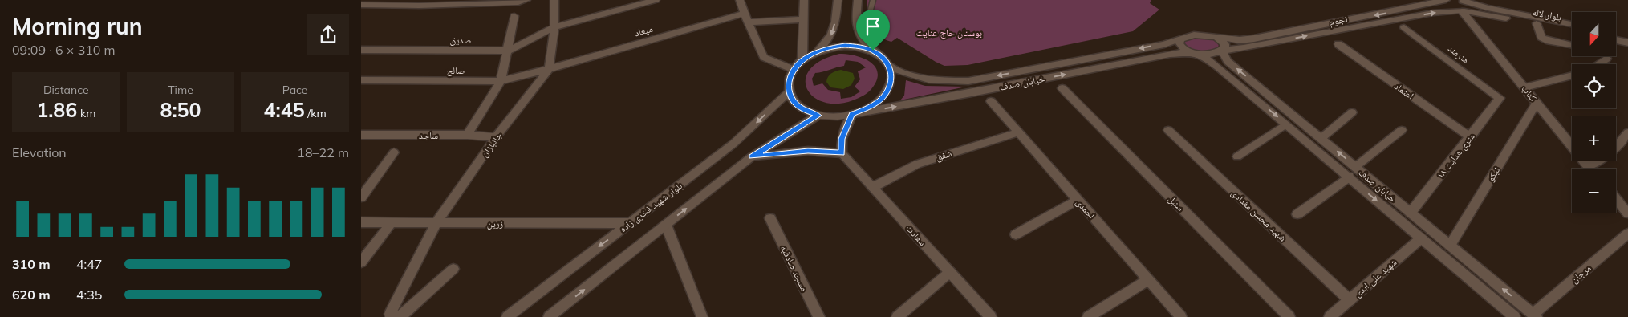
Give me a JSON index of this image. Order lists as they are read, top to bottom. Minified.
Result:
{"streets":{"street":["بلوار لاله","نجوم","میعاد","صدیق","هنرمند","صالح","خیابان صدف","اعتماد","کتاب","ساجد","جانبازان","شفق","۱۸ متری هدایت","نیکو","سنبل","بلوار شهید فخری زاده","احمدی","شهید محسن مقدادی","زرین","سعادت","مسجد صادقیه","مرجان","شهید علی ابدی"]},"crossings":[["بلوار لاله","نجوم"],["بلوار لاله","کتاب"],["نجوم","خیابان صدف"],["نجوم","کتاب"],["میعاد","صالح"],["میعاد","جانبازان"],["هنرمند","۱۸ متری هدایت"],["صالح","جانبازان"],["خیابان صدف","۱۸ متری هدایت"],["خیابان صدف","نیکو"],["خیابان صدف","بلوار شهید فخری زاده"],["خیابان صدف","مرجان"],["خیابان صدف","شهید علی ابدی"],["اعتماد","۱۸ متری هدایت"],["کتاب","نیکو"],["ساجد","جانبازان"],["جانبازان","زرین"],["شفق","احمدی"],["شفق","سعادت"],["بلوار شهید فخری زاده","زرین"],["شهید محسن مقدادی","شهید علی ابدی"]],"parks":["بوستان حاج عنایت"],"north":"bottom","page":{"heading":["Morning run","09:09 · 6 × 310 m"],"map_buttons":["+","−"],"stats":[["Distance","1.86 km"],["Time","8:50"],["Pace","4:45 /km"]],"chart":["Elevation","18–22 m"],"list":[{"name":"310 m","note":"4:47"},{"name":"620 m","note":"4:35"}]}}
